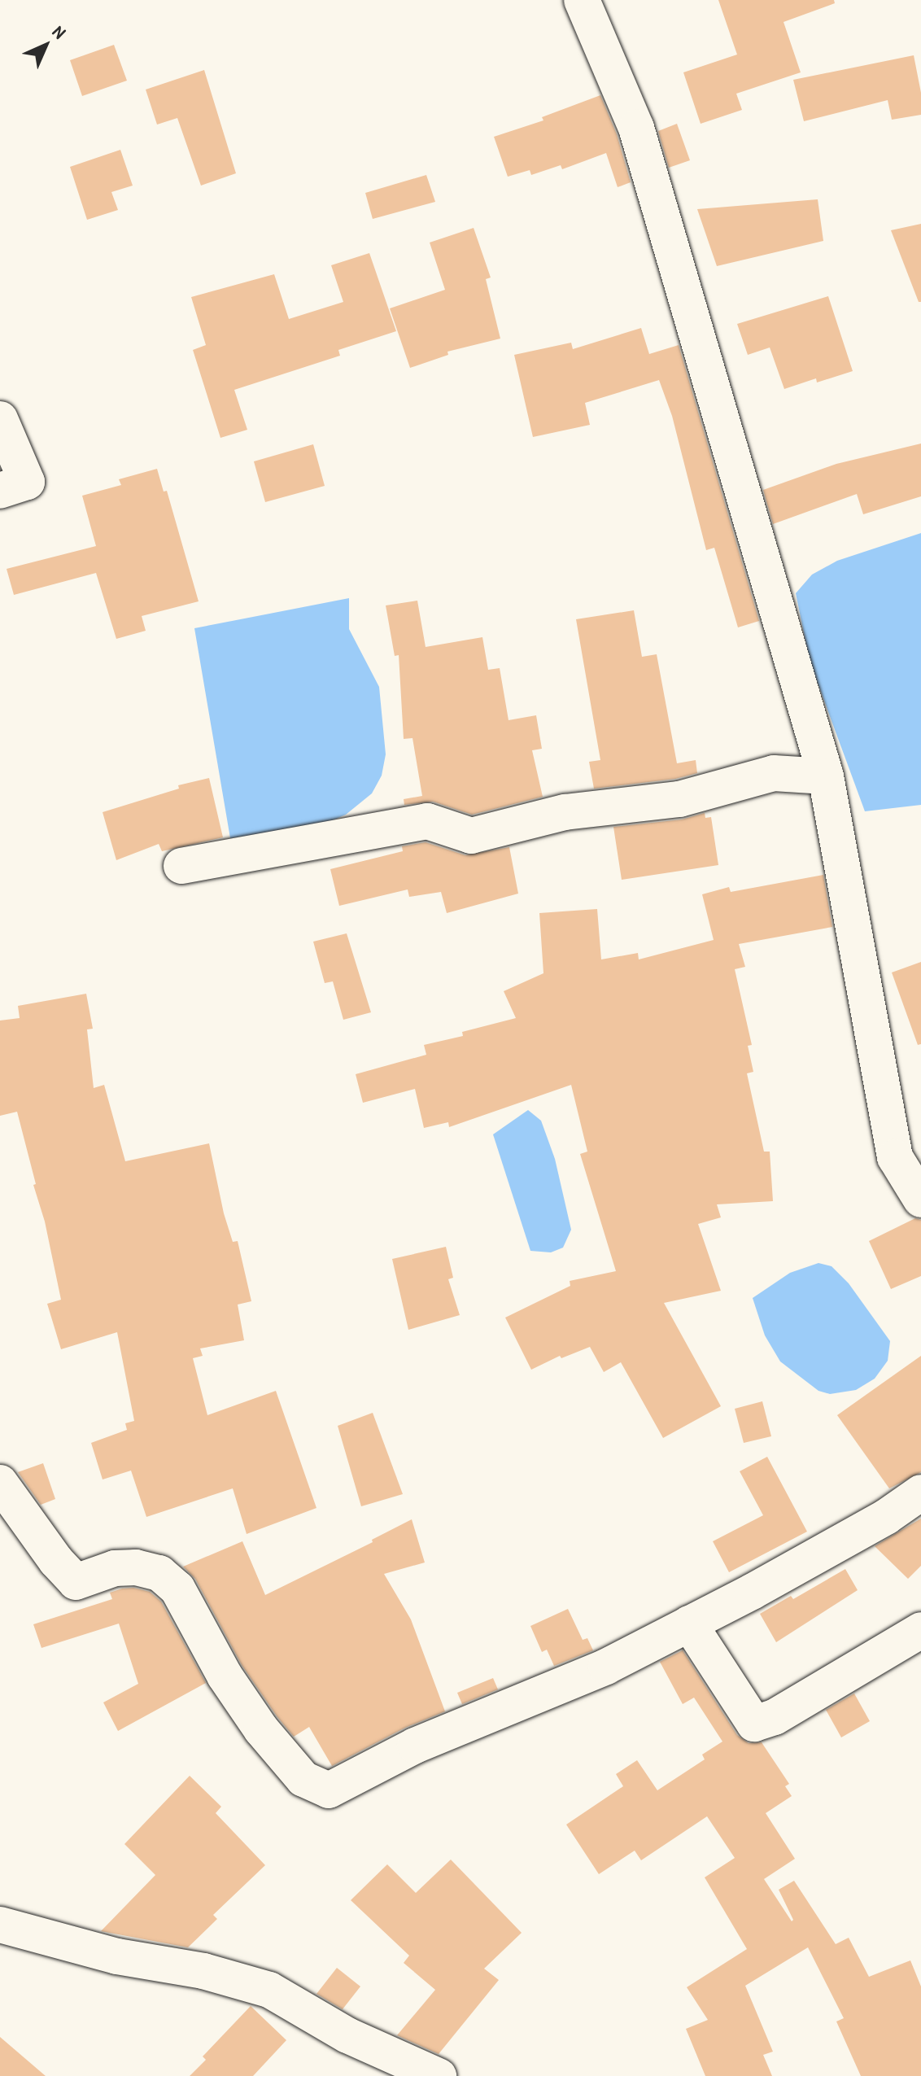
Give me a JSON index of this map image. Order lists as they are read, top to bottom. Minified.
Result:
{"north":"top right"}
